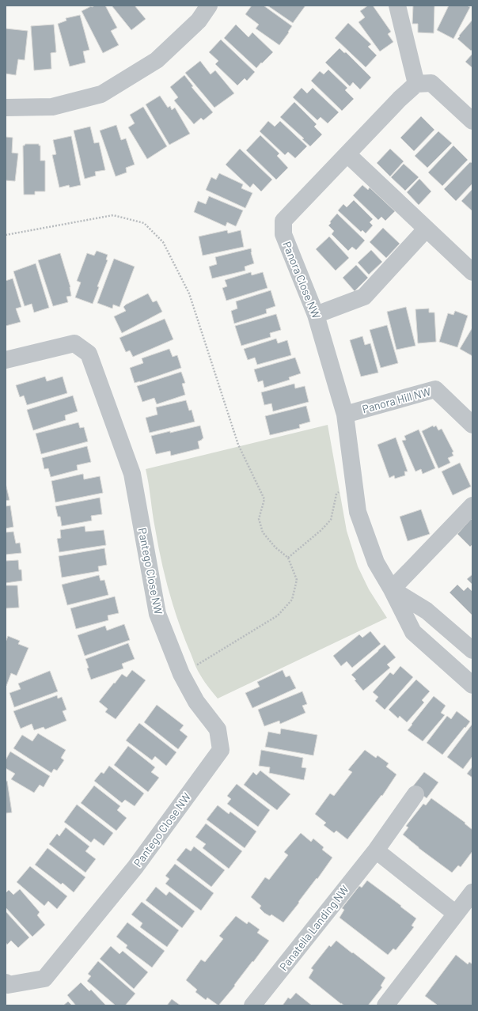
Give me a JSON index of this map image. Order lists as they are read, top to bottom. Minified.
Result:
{"streets":{"street":["Panora Close NW","Panora Hill NW","Pantego Close NW","Panatella Landing NW"]},"crossings":[["Panora Close NW","Panora Hill NW"]]}
